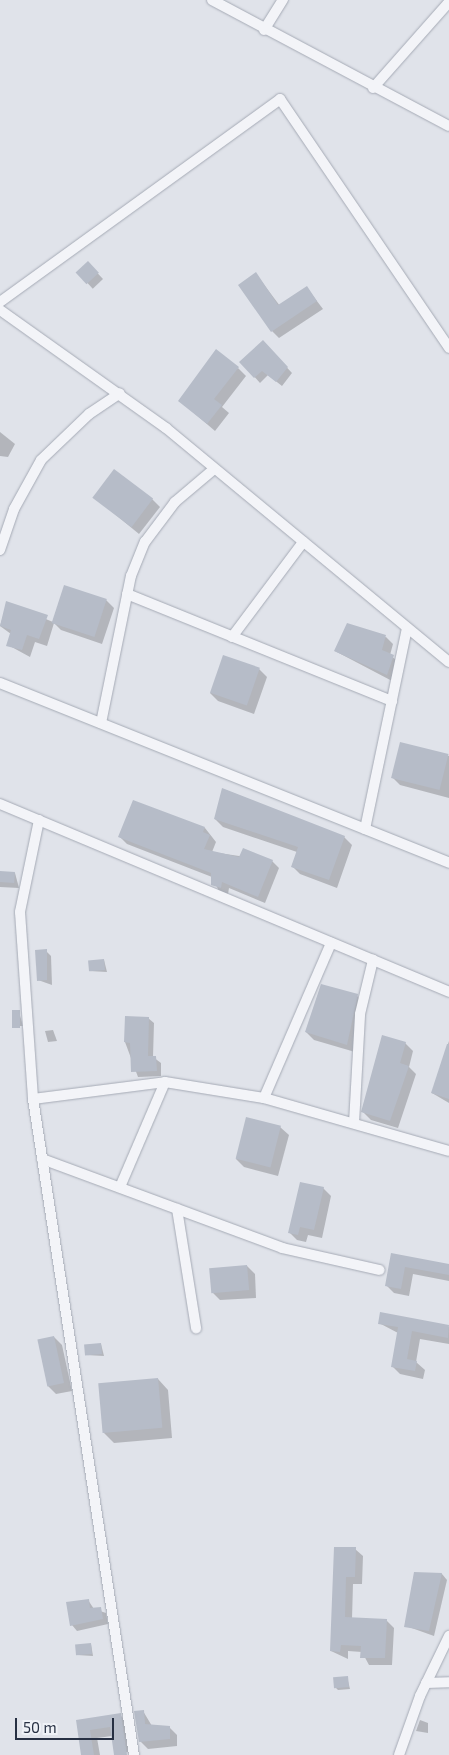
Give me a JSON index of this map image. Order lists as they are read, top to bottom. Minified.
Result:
{"scale_bar":"50 m"}
